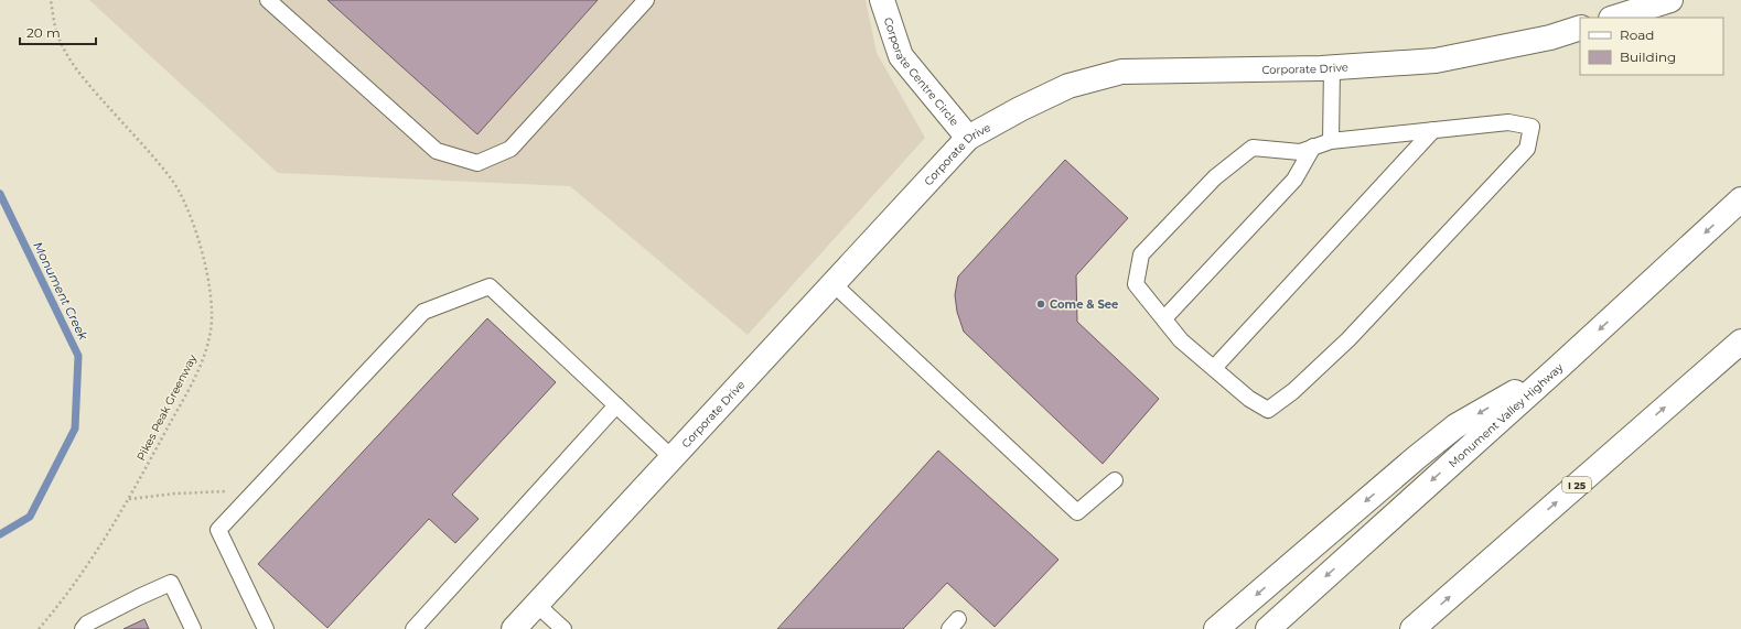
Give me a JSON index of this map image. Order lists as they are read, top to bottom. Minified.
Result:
{"streets":{"main road":["Corporate Drive","Corporate Centre Circle","Monument Valley Highway","I 25"],"path":["Pikes Peak Greenway"]},"crossings":[["Corporate Drive","Corporate Centre Circle"]],"water":["Monument Creek"],"places":["Come & See"],"legend":["Road","Building"],"scale_bar":"20 m"}
